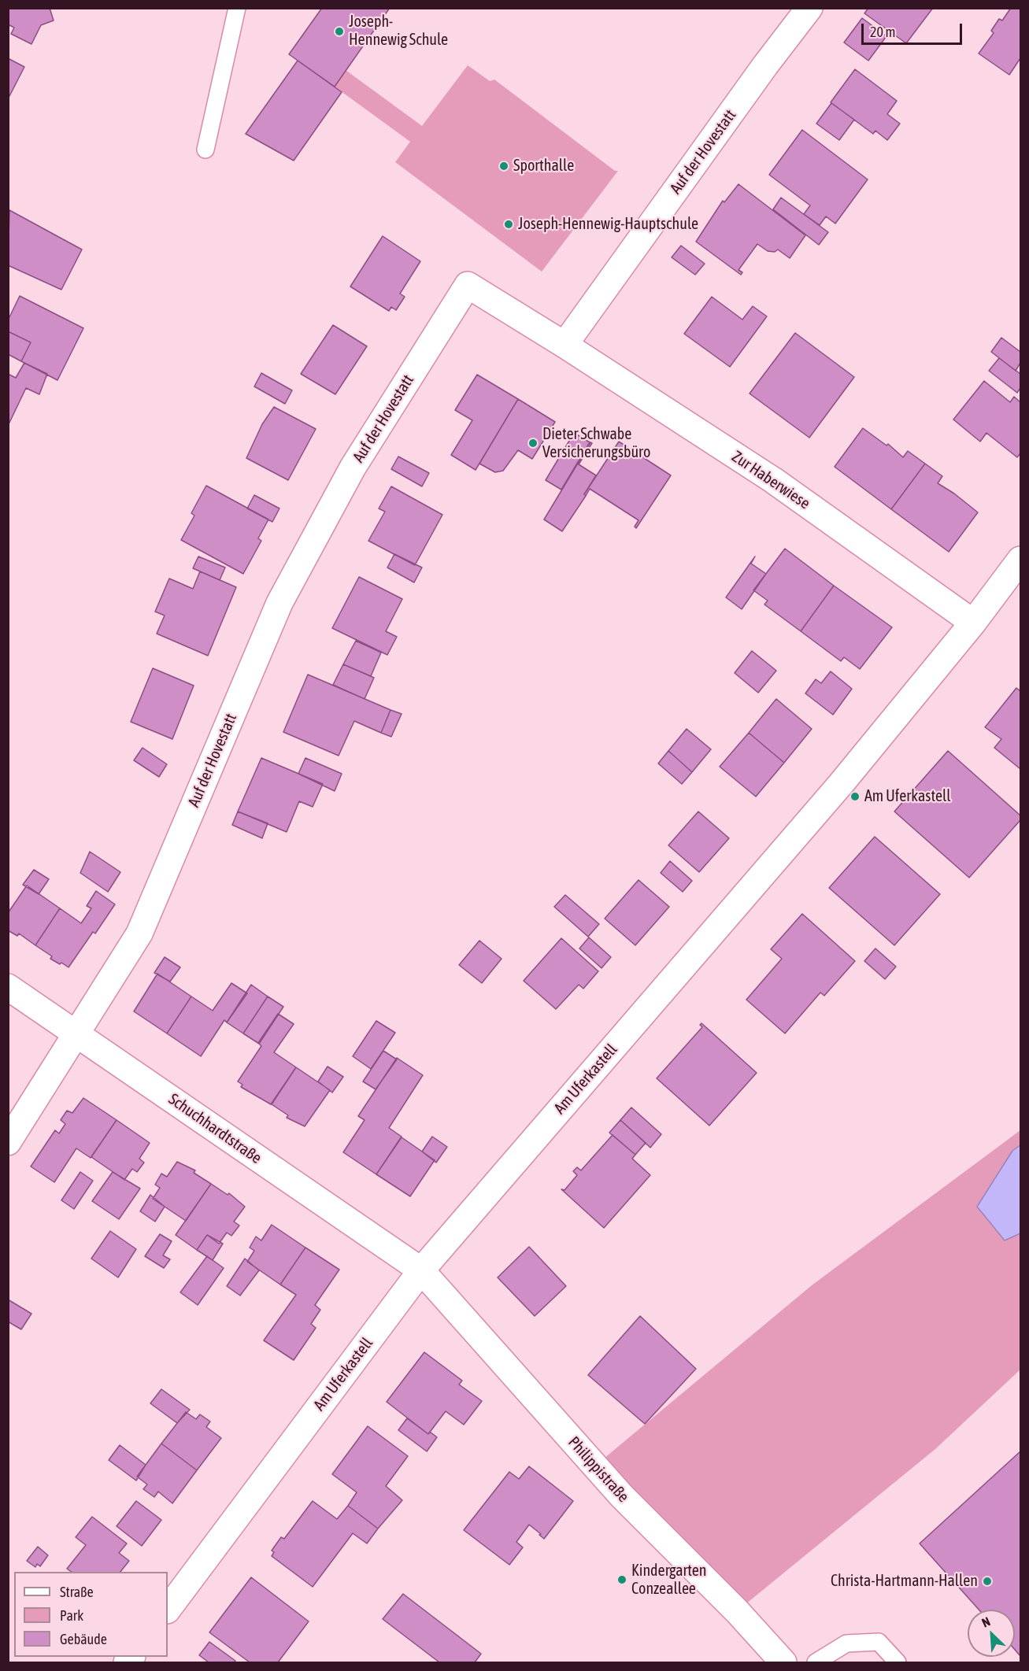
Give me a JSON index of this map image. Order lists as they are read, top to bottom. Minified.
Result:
{"streets":{"street":["Auf der Hovestatt","Zur Haberwiese","Am Uferkastell","Schuchhardtstraße","Philippistraße"]},"crossings":[["Auf der Hovestatt","Zur Haberwiese"],["Auf der Hovestatt","Schuchhardtstraße"],["Zur Haberwiese","Am Uferkastell"],["Am Uferkastell","Schuchhardtstraße"],["Am Uferkastell","Philippistraße"],["Schuchhardtstraße","Philippistraße"]],"places":["Joseph- Hennewig Schule","Sporthalle","Joseph-Hennewig-Hauptschule","Dieter Schwabe Versicherungsbüro","Am Uferkastell","Kindergarten Conzeallee","Christa-Hartmann-Hallen"],"legend":["Straße","Park","Gebäude"],"scale_bar":"20 m","north":"top left"}
